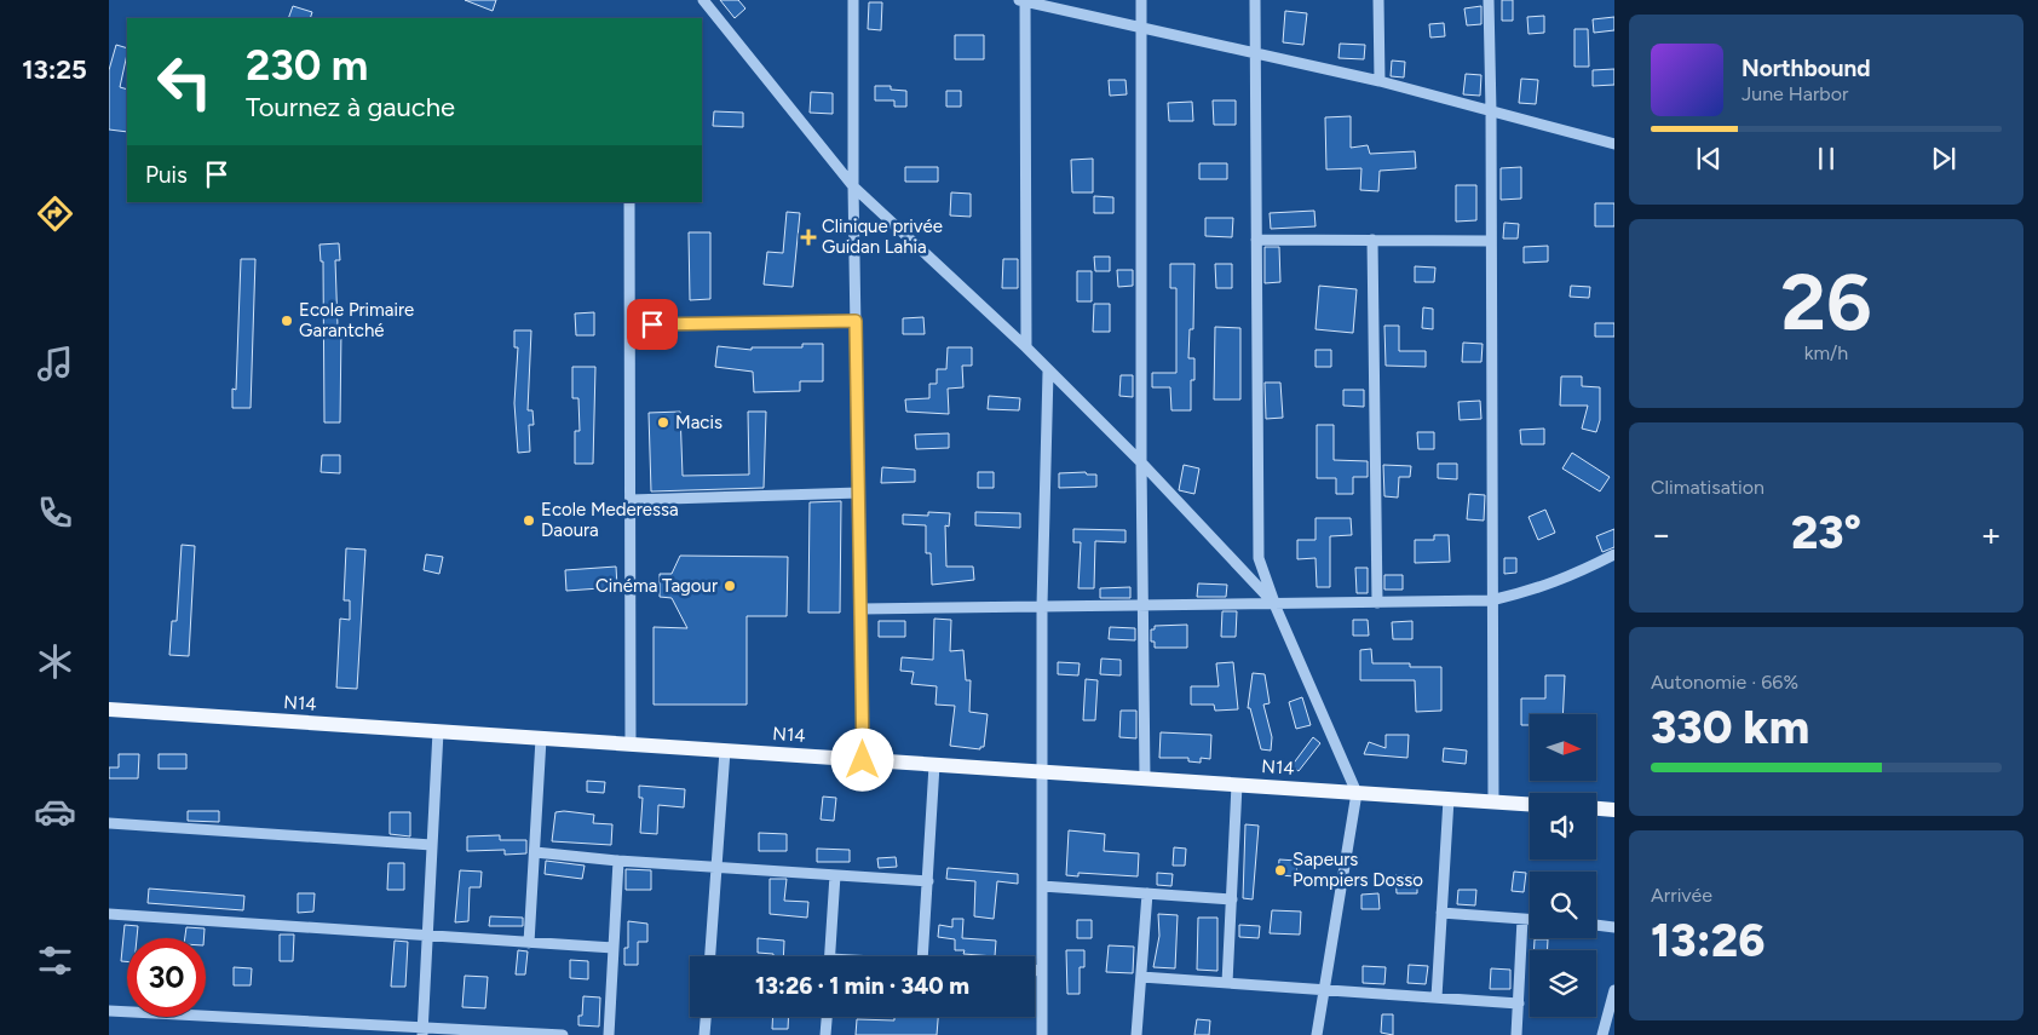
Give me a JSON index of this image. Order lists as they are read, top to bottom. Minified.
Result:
{"streets":{"main road":["N14"]},"places":{"health":["Clinique privée Guidan Lahia"],"other":["Ecole Primaire Garantché","Macis","Ecole Mederessa Daoura","Cinéma Tagour","Sapeurs Pompiers Dosso"]},"north":"right","page":{"tabs":"13:25","turn":["230 m","Tournez à gauche"],"song":["Northbound","June Harbor"],"then":"Puis","tile":[["26","km/h"],"Climatisation",["Autonomie · 66%","330 km"],["Arrivée","13:26"]],"heat":["−","23°","+"],"limit":"30","trip":"13:26 · 1 min · 340 m"}}
